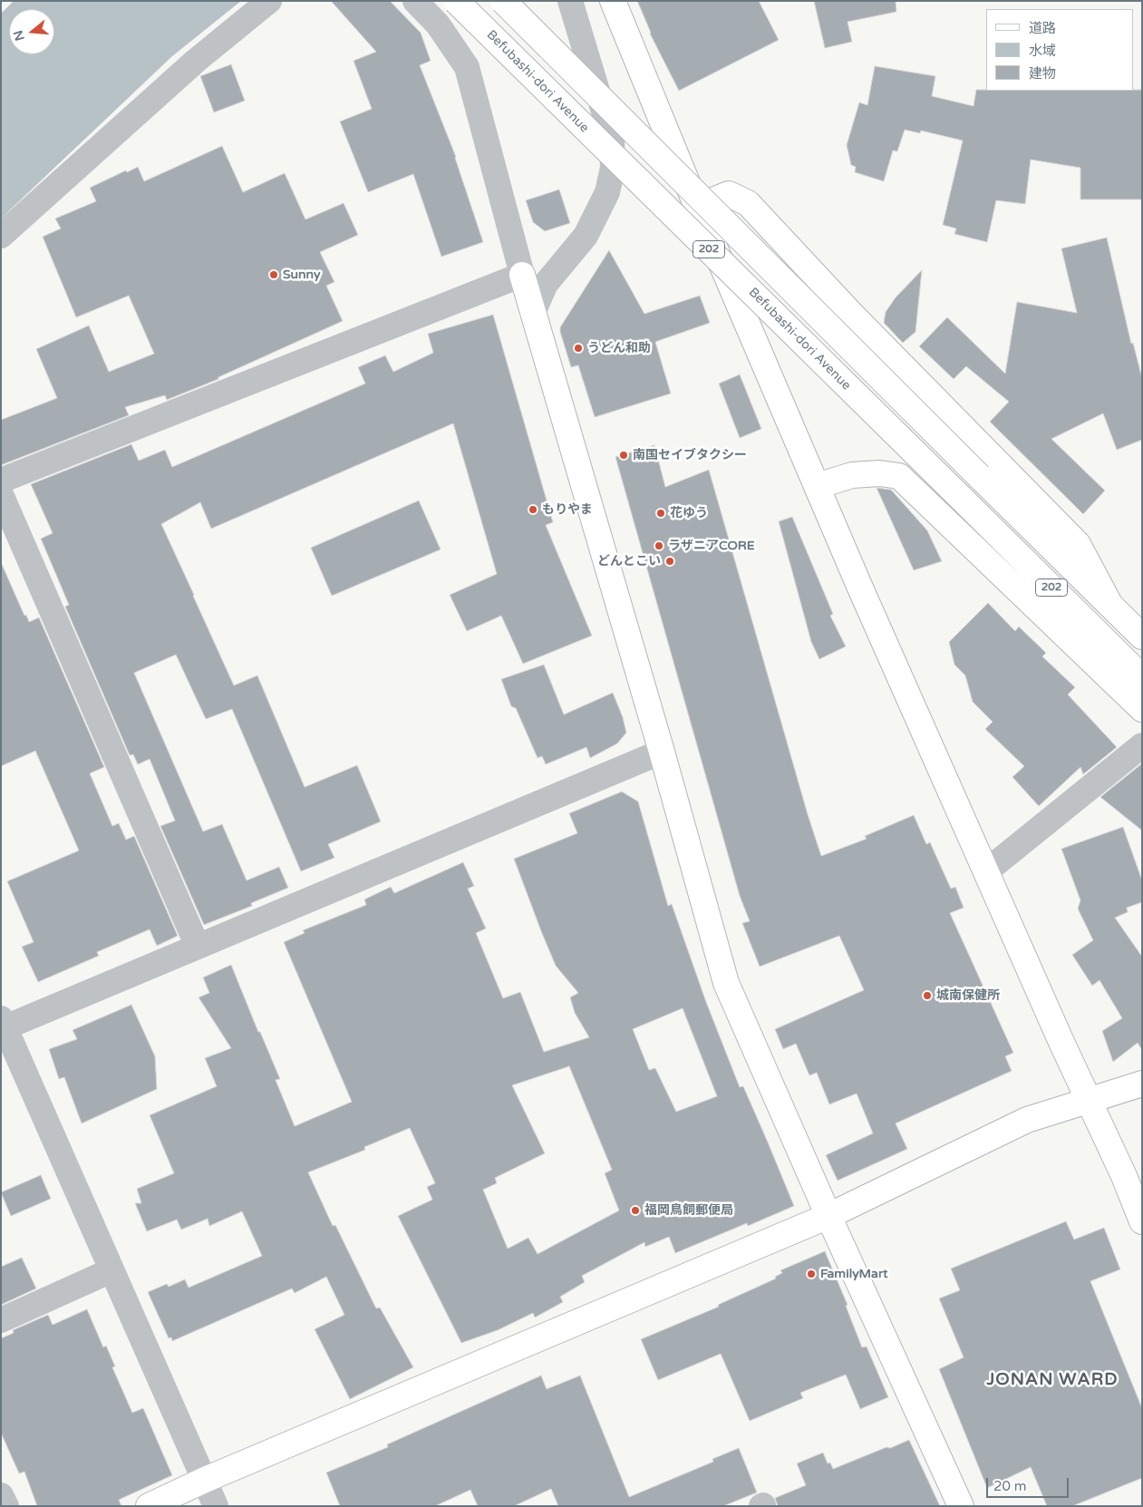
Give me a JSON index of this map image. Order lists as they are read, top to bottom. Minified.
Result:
{"streets":{"main road":["Befubashi-dori Avenue","202"]},"districts":["JONAN WARD"],"places":["Sunny","うどん和助","南国セイブタクシー","もりやま","花ゆう","ラザニアCORE","どんとこい","城南保健所","福岡鳥飼郵便局","FamilyMart"],"legend":["道路","水域","建物"],"scale_bar":"20 m","north":"left"}
